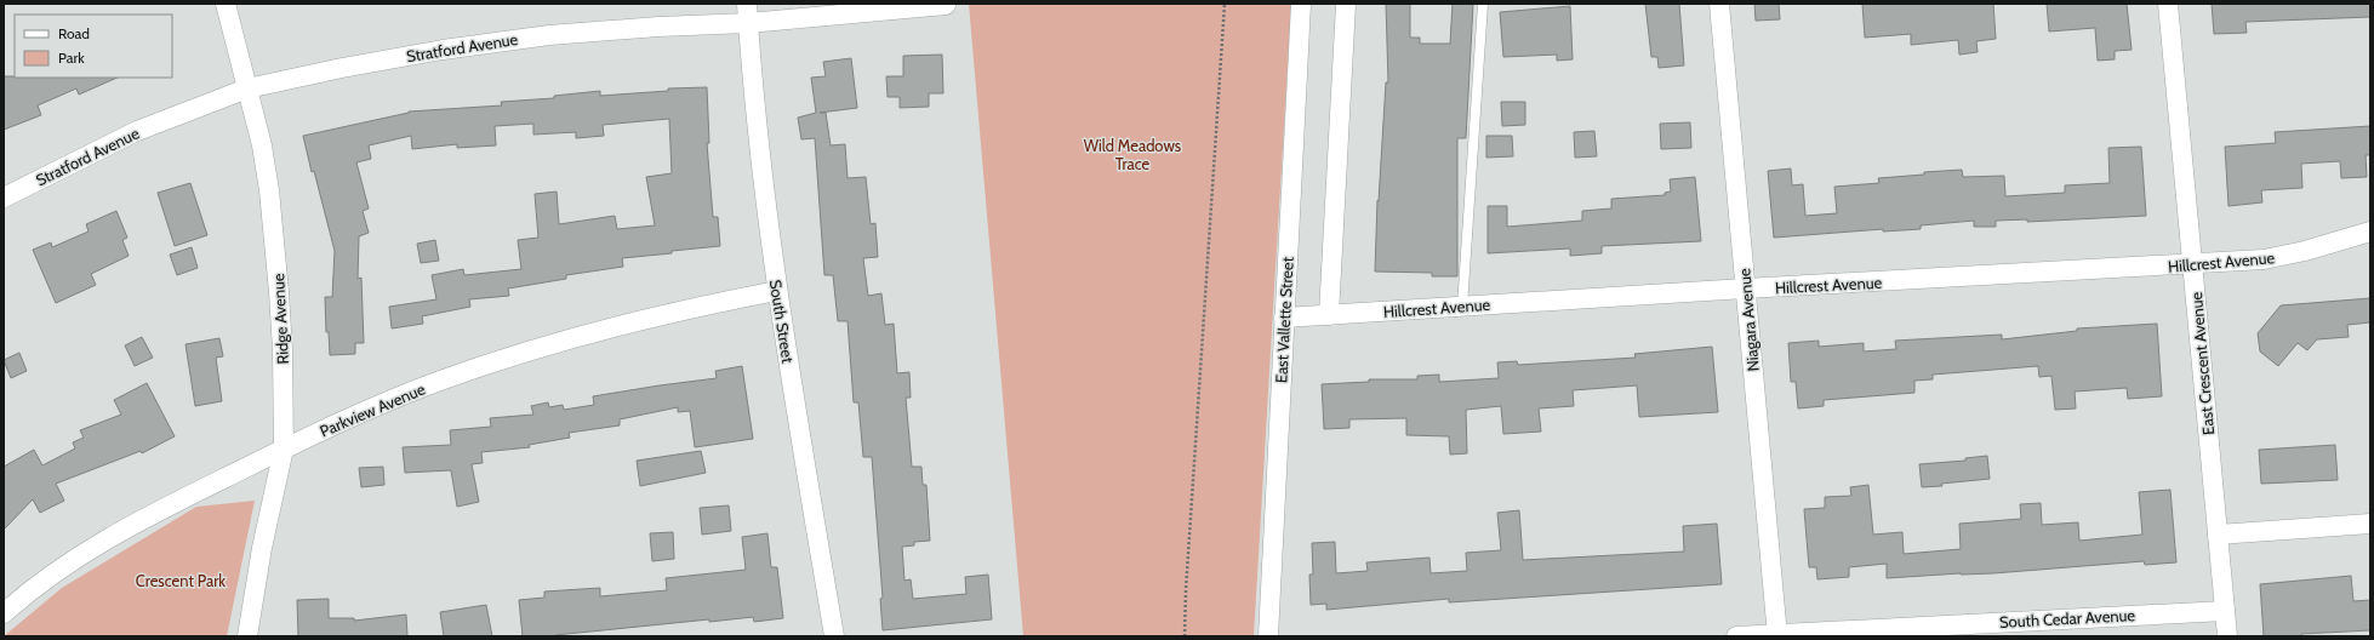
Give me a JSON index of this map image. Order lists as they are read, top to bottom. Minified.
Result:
{"streets":{"street":["Stratford Avenue","Hillcrest Avenue","Ridge Avenue","East Vallette Street","Niagara Avenue","South Street","East Crescent Avenue","Parkview Avenue","South Cedar Avenue"]},"crossings":[["Stratford Avenue","Ridge Avenue"],["Stratford Avenue","South Street"],["Hillcrest Avenue","East Vallette Street"],["Hillcrest Avenue","Niagara Avenue"],["Hillcrest Avenue","East Crescent Avenue"],["Ridge Avenue","Parkview Avenue"],["Niagara Avenue","South Cedar Avenue"],["South Street","Parkview Avenue"],["East Crescent Avenue","South Cedar Avenue"]],"parks":["Wild Meadows Trace","Crescent Park"],"legend":["Road","Park"]}
